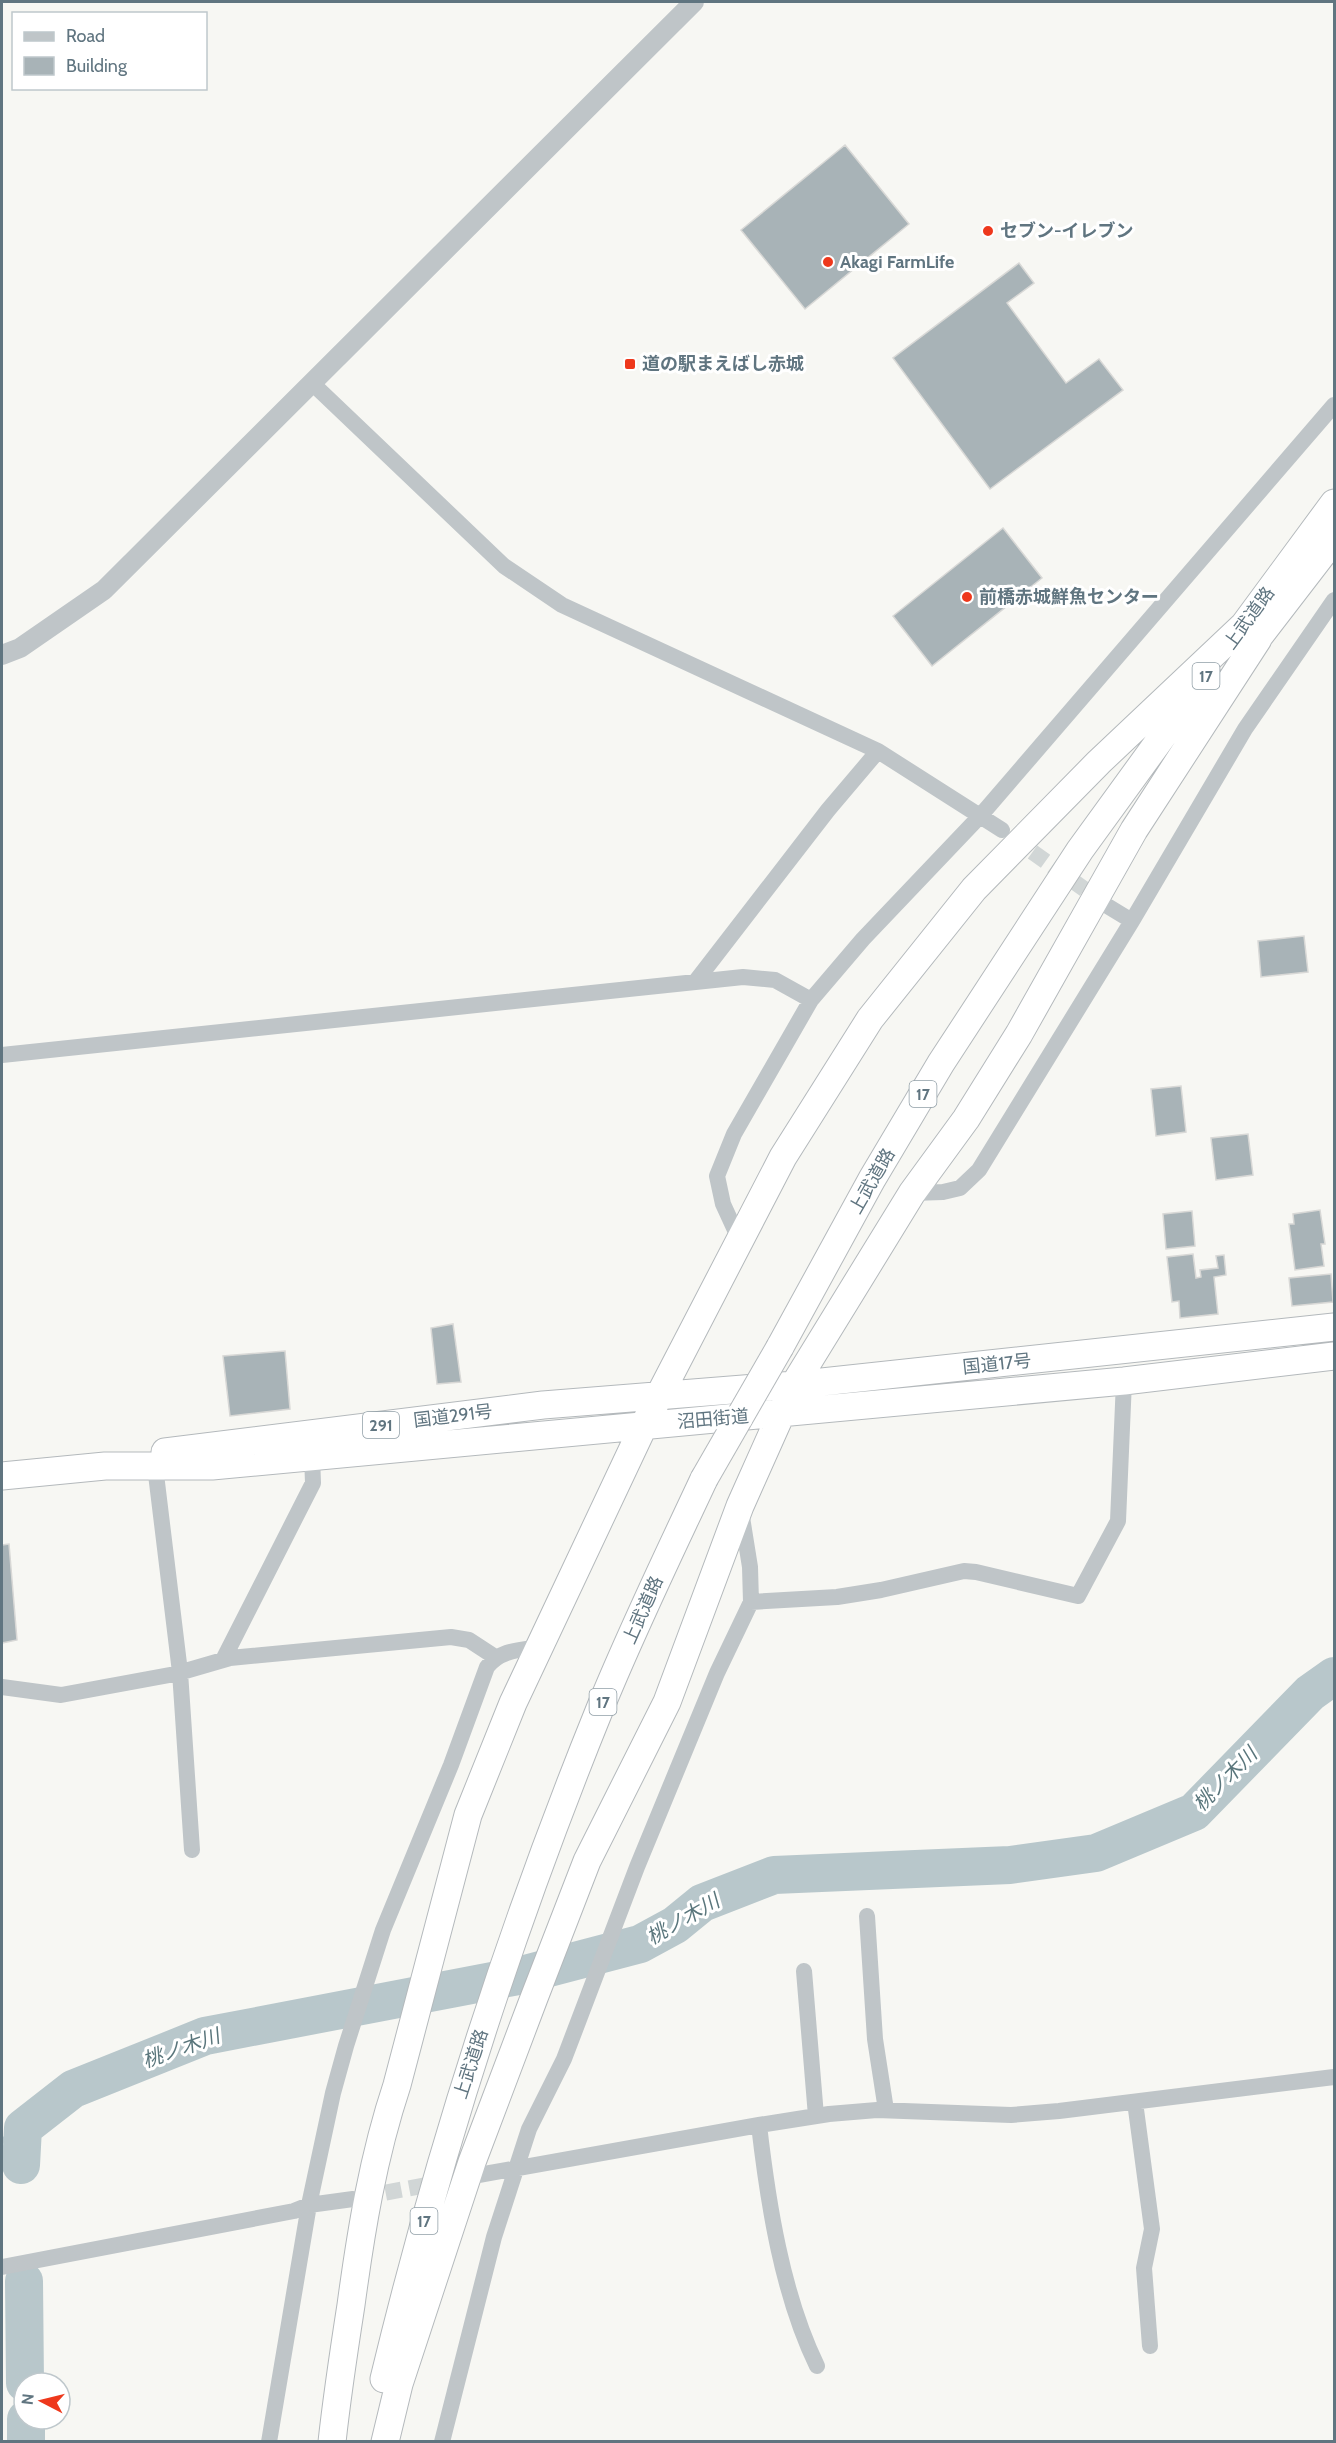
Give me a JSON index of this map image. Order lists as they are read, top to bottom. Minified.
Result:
{"streets":{"highway":["上武道路","17","国道17号","国道291号","沼田街道","291"]},"crossings":[["国道17号","国道291号"],["国道17号","沼田街道"],["国道291号","沼田街道"]],"water":["桃ノ木川"],"places":{"other":["セブン-イレブン","Akagi FarmLife","前橋赤城鮮魚センター"],"transit":["道の駅まえばし赤城"]},"legend":["Road","Building"],"north":"left"}
